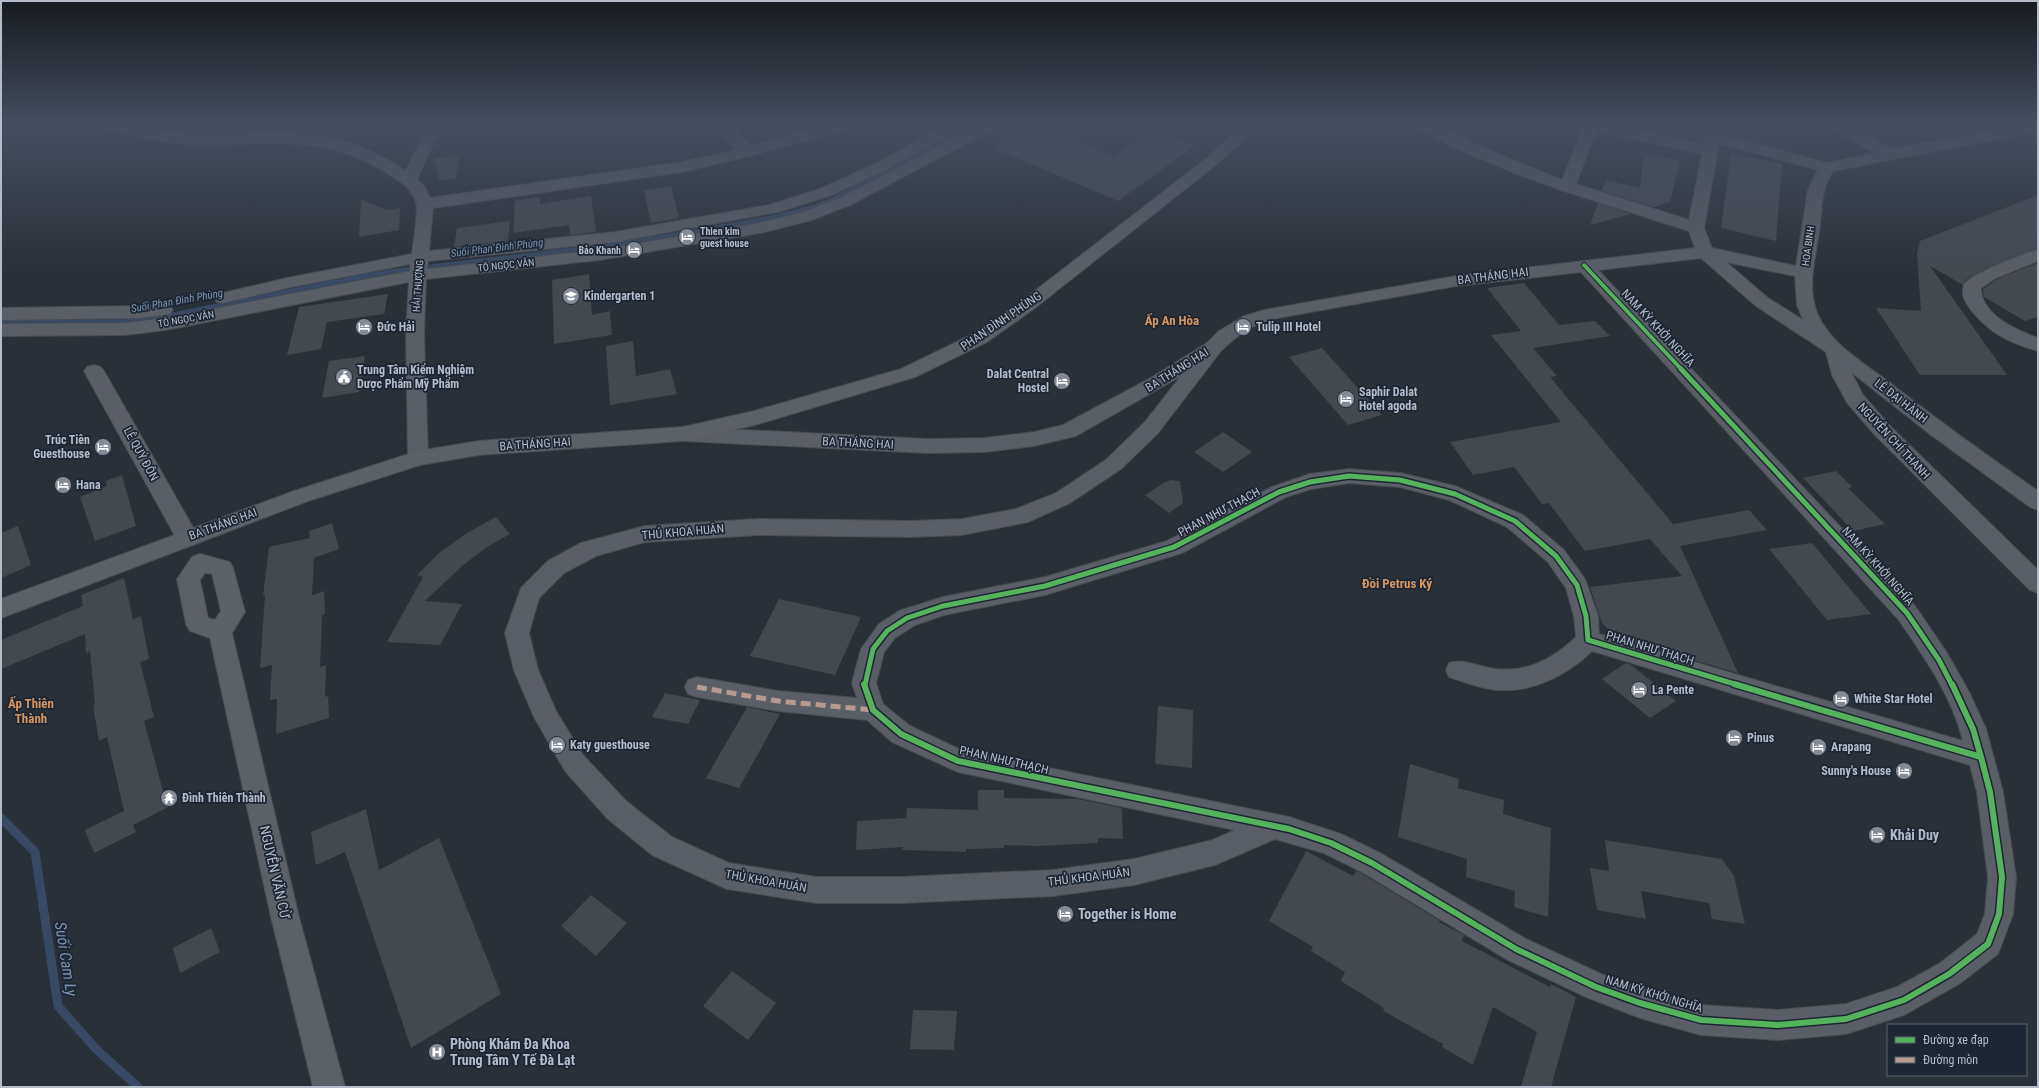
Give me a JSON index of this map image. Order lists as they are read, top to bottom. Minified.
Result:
{"streets":{"main road":["BA THÁNG HAI","PHAN ĐÌNH PHÙNG","NGUYỄN VĂN CỪ"],"street":["HOA BINH","TÔ NGỌC VÂN","HẢI THƯỢNG","NAM KỲ KHỞI NGHĨA","LÊ ĐẠI HÀNH","NGUYỄN CHÍ THANH","LÊ QUÝ ĐÔN","PHAN NHƯ THẠCH","THỦ KHOA HUÂN"]},"crossings":[["HOA BINH","BA THÁNG HAI"],["HOA BINH","LÊ ĐẠI HÀNH"],["TÔ NGỌC VÂN","HẢI THƯỢNG"],["BA THÁNG HAI","HẢI THƯỢNG"],["BA THÁNG HAI","PHAN ĐÌNH PHÙNG"],["BA THÁNG HAI","NAM KỲ KHỞI NGHĨA"],["BA THÁNG HAI","LÊ QUÝ ĐÔN"],["BA THÁNG HAI","THỦ KHOA HUÂN"],["NAM KỲ KHỞI NGHĨA","PHAN NHƯ THẠCH"],["NAM KỲ KHỞI NGHĨA","THỦ KHOA HUÂN"],["LÊ ĐẠI HÀNH","NGUYỄN CHÍ THANH"],["PHAN NHƯ THẠCH","THỦ KHOA HUÂN"]],"districts":["Ấp An Hòa","Đồi Petrus Ký","Ấp Thiên Thành"],"water":["Suối Phan Đình Phùng","Suối Cam Ly"],"places":{"hotel":["Thien kim guest house","Bảo Khanh","Đức Hải","Tulip III Hotel","Dalat Central Hostel","Saphir Dalat Hotel agoda","Trúc Tiên Guesthouse","Hana","La Pente","White Star Hotel","Pinus","Katy guesthouse","Arapang","Sunny's House","Khải Duy","Together is Home"],"school or university":["Kindergarten 1"],"public building":["Trung Tâm Kiểm Nghiệm Dược Phẩm Mỹ Phẩm"],"temple":["Đình Thiên Thành"],"hospital":["Phòng Khám Đa Khoa Trung Tâm Y Tế Đà Lạt"]},"legend":["Đường xe đạp","Đường mòn"]}
